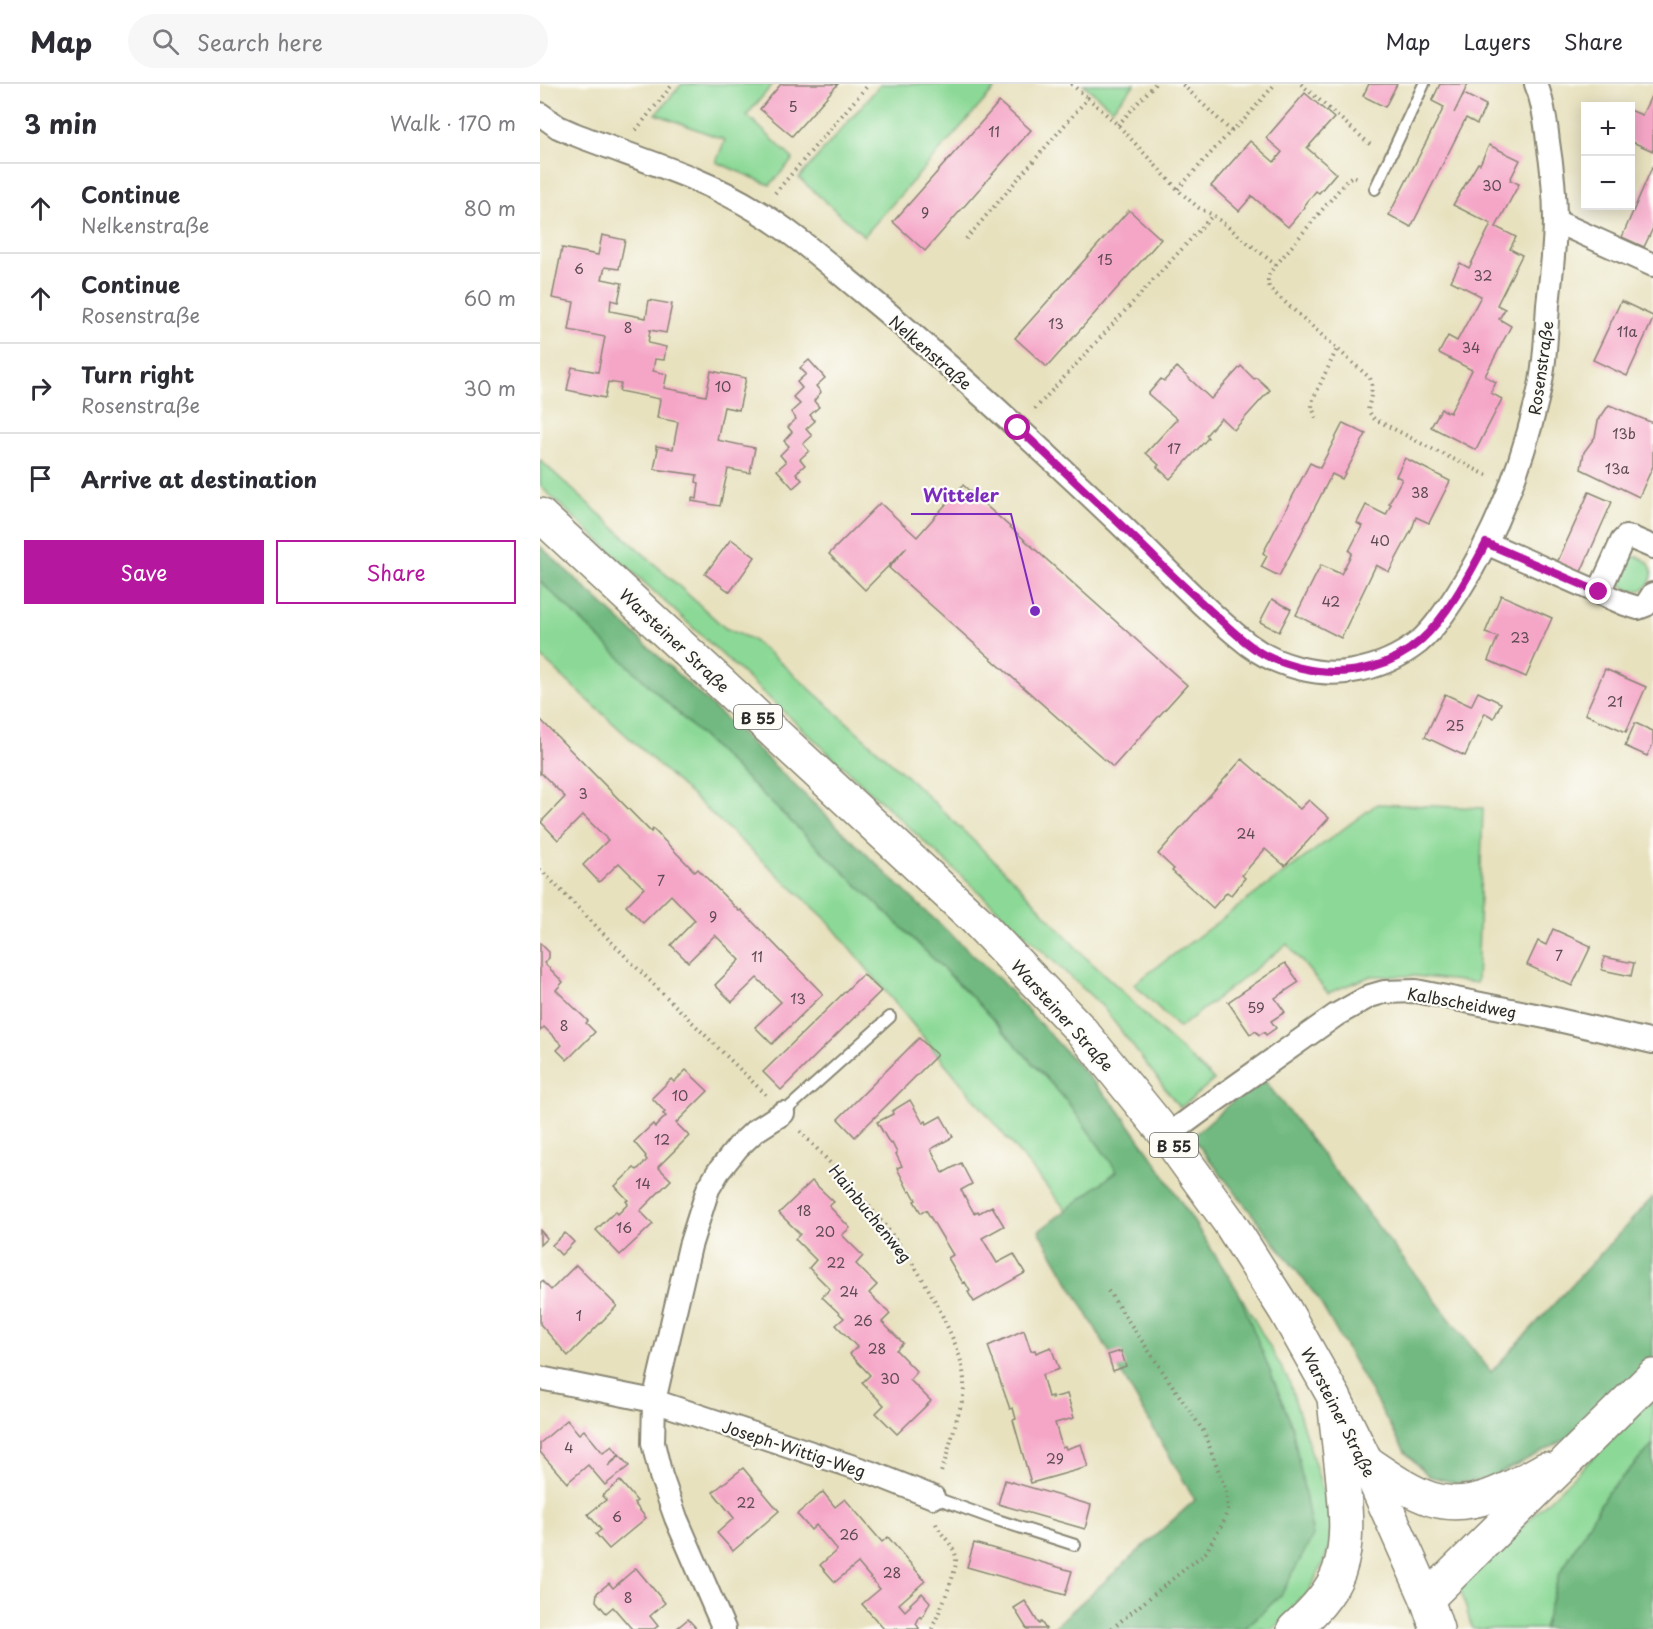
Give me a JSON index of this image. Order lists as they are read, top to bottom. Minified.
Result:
{"streets":{"main road":["Warsteiner Straße","B 55"],"street":["Nelkenstraße","Rosenstraße","Kalbscheidweg","Joseph-Wittig-Weg"],"path":["Hainbuchenweg"]},"crossings":[["Nelkenstraße","Rosenstraße"],["Warsteiner Straße","Kalbscheidweg"],["Hainbuchenweg","Joseph-Wittig-Weg"]],"places":["Witteler"],"house_numbers":["5","11","30","9","15","6","32","13","8","11a","34","10","13b","17","13a","38","40","42","23","21","25","3","24","7","9","7","11","13","59","8","10","12","14","18","16","20","22","24","1","26","28","30","4","29","22","6","26","28","8"],"page":{"header":"Map","search":"Search here","nav":["Map","Layers","Share"],"heading":["3 min","Walk · 170 m"],"map_buttons":["+","−"],"list":[["Continue","Nelkenstraße","80 m"],["Continue","Rosenstraße","60 m"],["Turn right","Rosenstraße","30 m"],"Arrive at destination"],"buttons":["Save","Share"]}}
